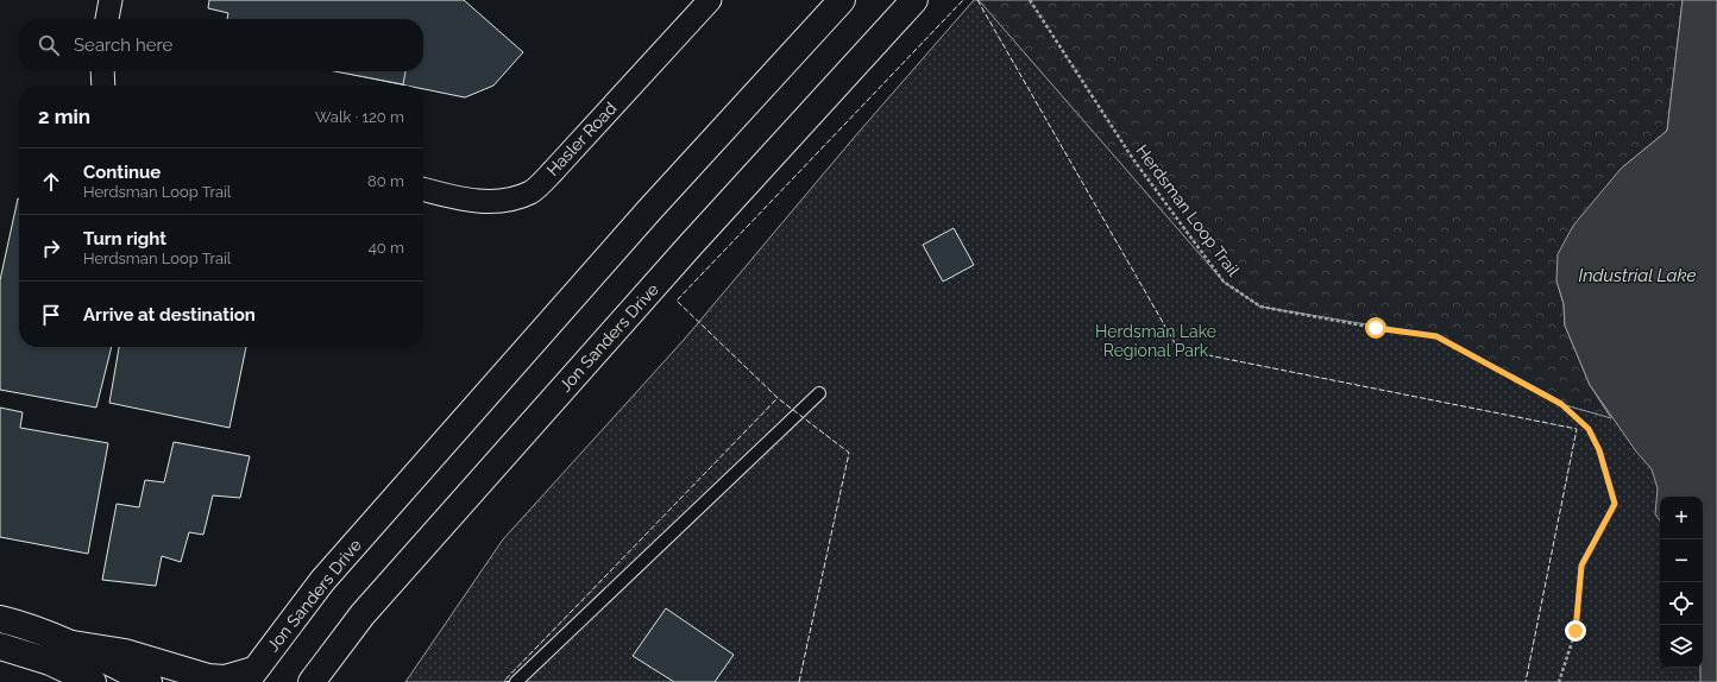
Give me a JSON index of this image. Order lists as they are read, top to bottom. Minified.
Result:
{"streets":{"main road":["Jon Sanders Drive"],"street":["Hasler Road"],"path":["Herdsman Loop Trail"]},"water":["Industrial Lake"],"parks":["Herdsman Lake Regional Park"],"page":{"search":"Search here","heading":["2 min","Walk · 120 m"],"list":[["Continue","Herdsman Loop Trail","80 m"],["Turn right","Herdsman Loop Trail","40 m"],"Arrive at destination"],"map_buttons":["+","−"]}}
